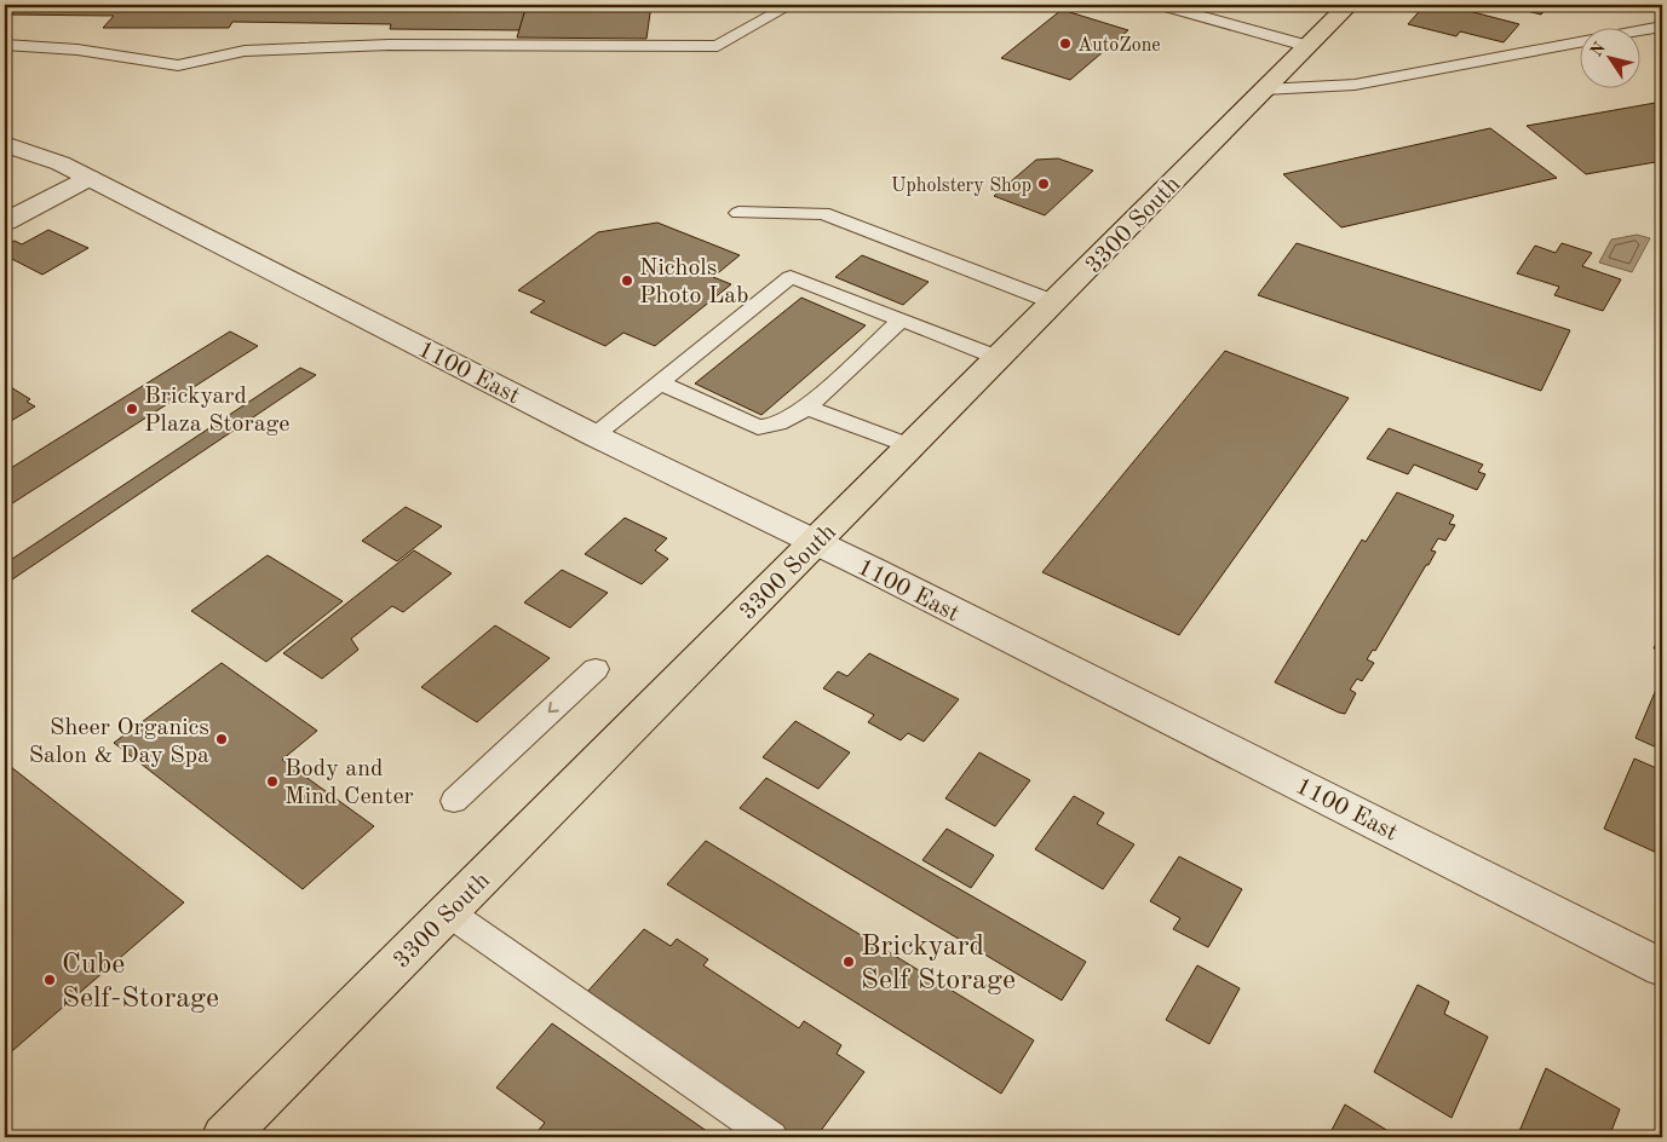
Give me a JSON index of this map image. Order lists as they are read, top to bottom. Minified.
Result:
{"streets":{"main road":["3300 South"],"street":["1100 East"]},"crossings":[["3300 South","1100 East"]],"places":["AutoZone","Upholstery Shop","Nichols Photo Lab","Brickyard Plaza Storage","Sheer Organics Salon & Day Spa","Body and Mind Center","Brickyard Self Storage","Cube Self-Storage"],"north":"top left"}
